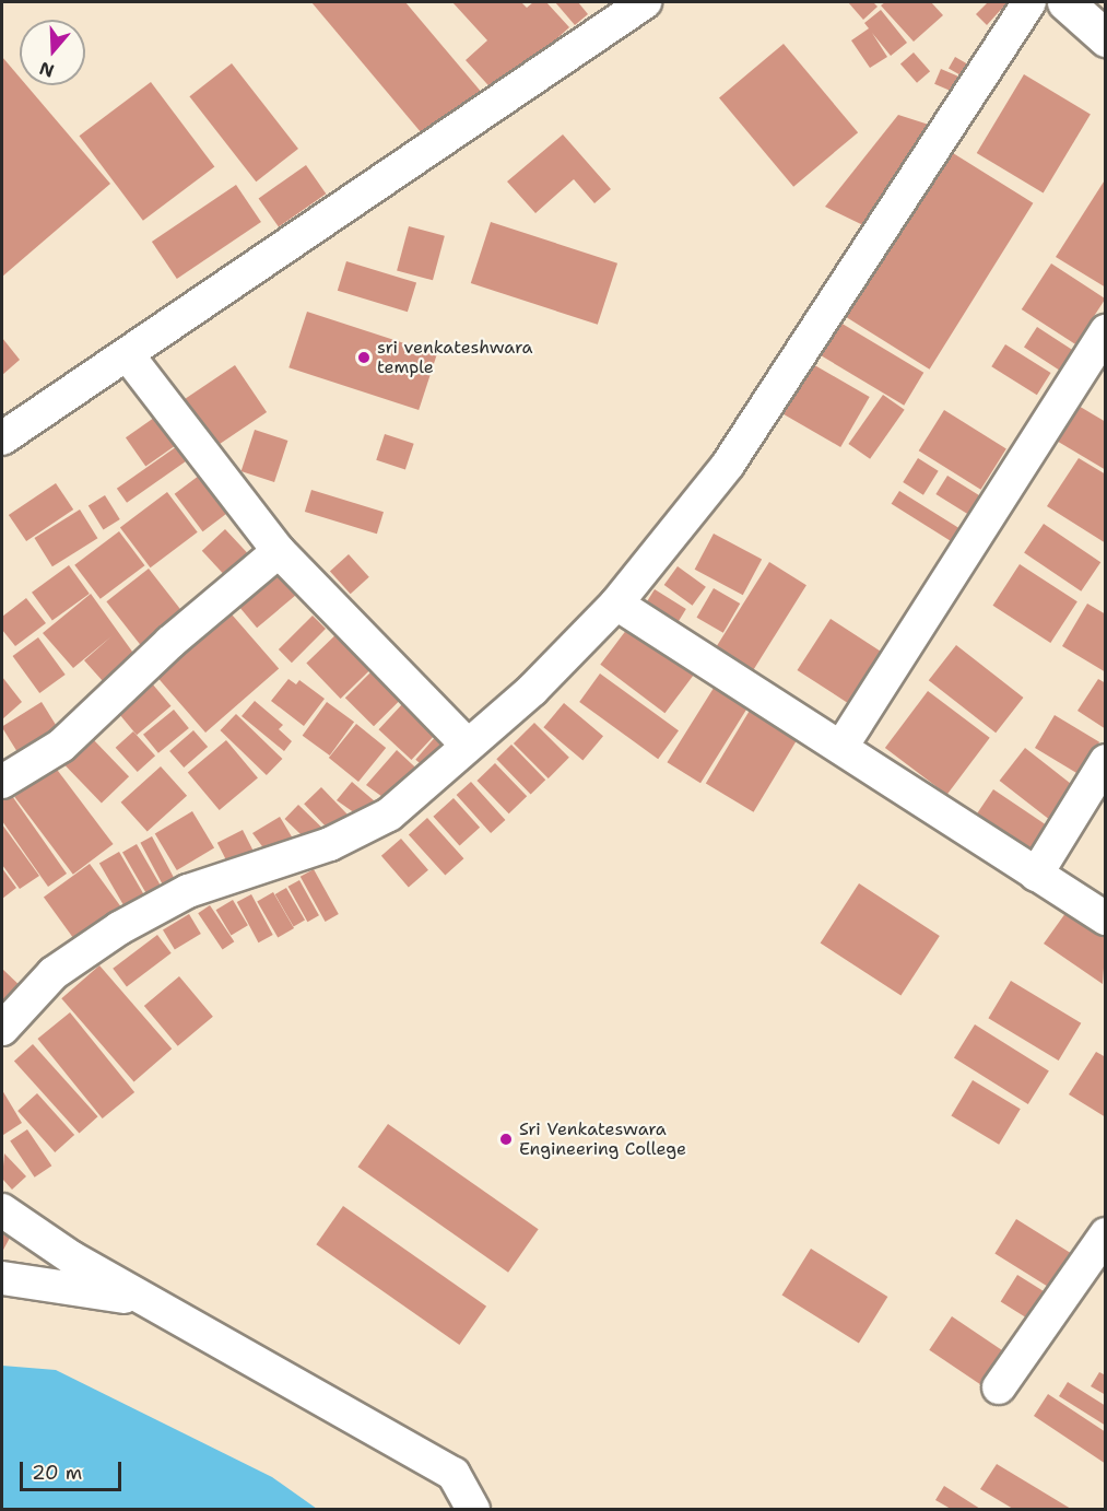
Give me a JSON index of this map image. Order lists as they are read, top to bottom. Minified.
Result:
{"places":["sri venkateshwara temple","Sri Venkateswara Engineering College"],"scale_bar":"20 m","north":"bottom"}
